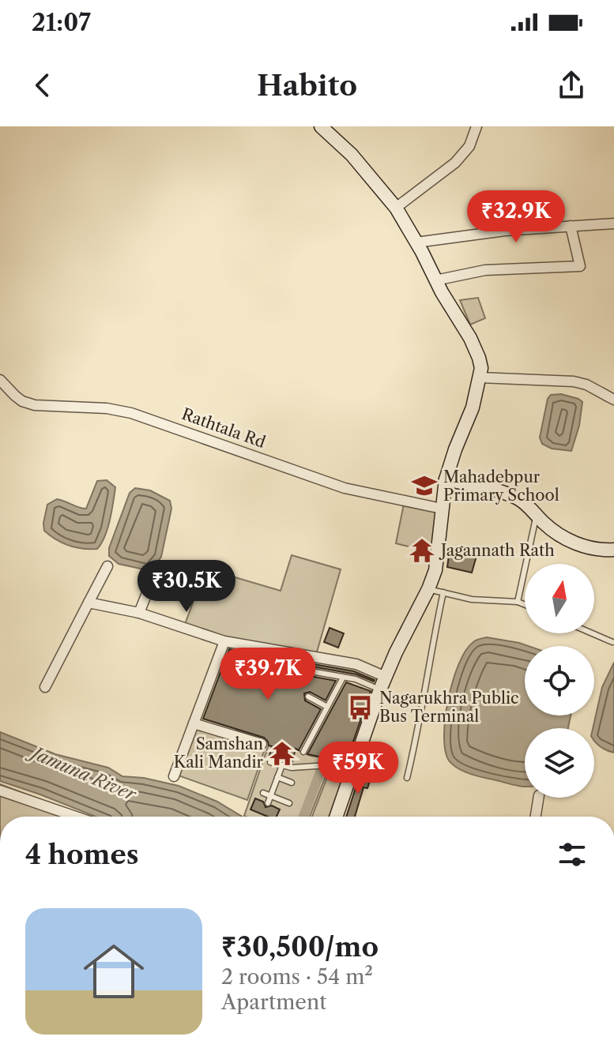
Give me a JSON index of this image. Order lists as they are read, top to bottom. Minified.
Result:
{"streets":{"street":["Rathtala Rd"]},"water":["Jamuna River"],"places":{"school or university":["Mahadebpur Primary School"],"temple":["Jagannath Rath","Samshan Kali Mandir"],"bus stop":["Nagarukhra Public Bus Terminal"]},"north":"top","page":{"status":"21:07","header":"Habito","price":["₹32.9K","₹30.5K","₹39.7K","₹59K"],"heading":"4 homes","list":[{"name":"₹30,500/mo","note":"2 rooms · 54 m² · Apartment"}]}}
